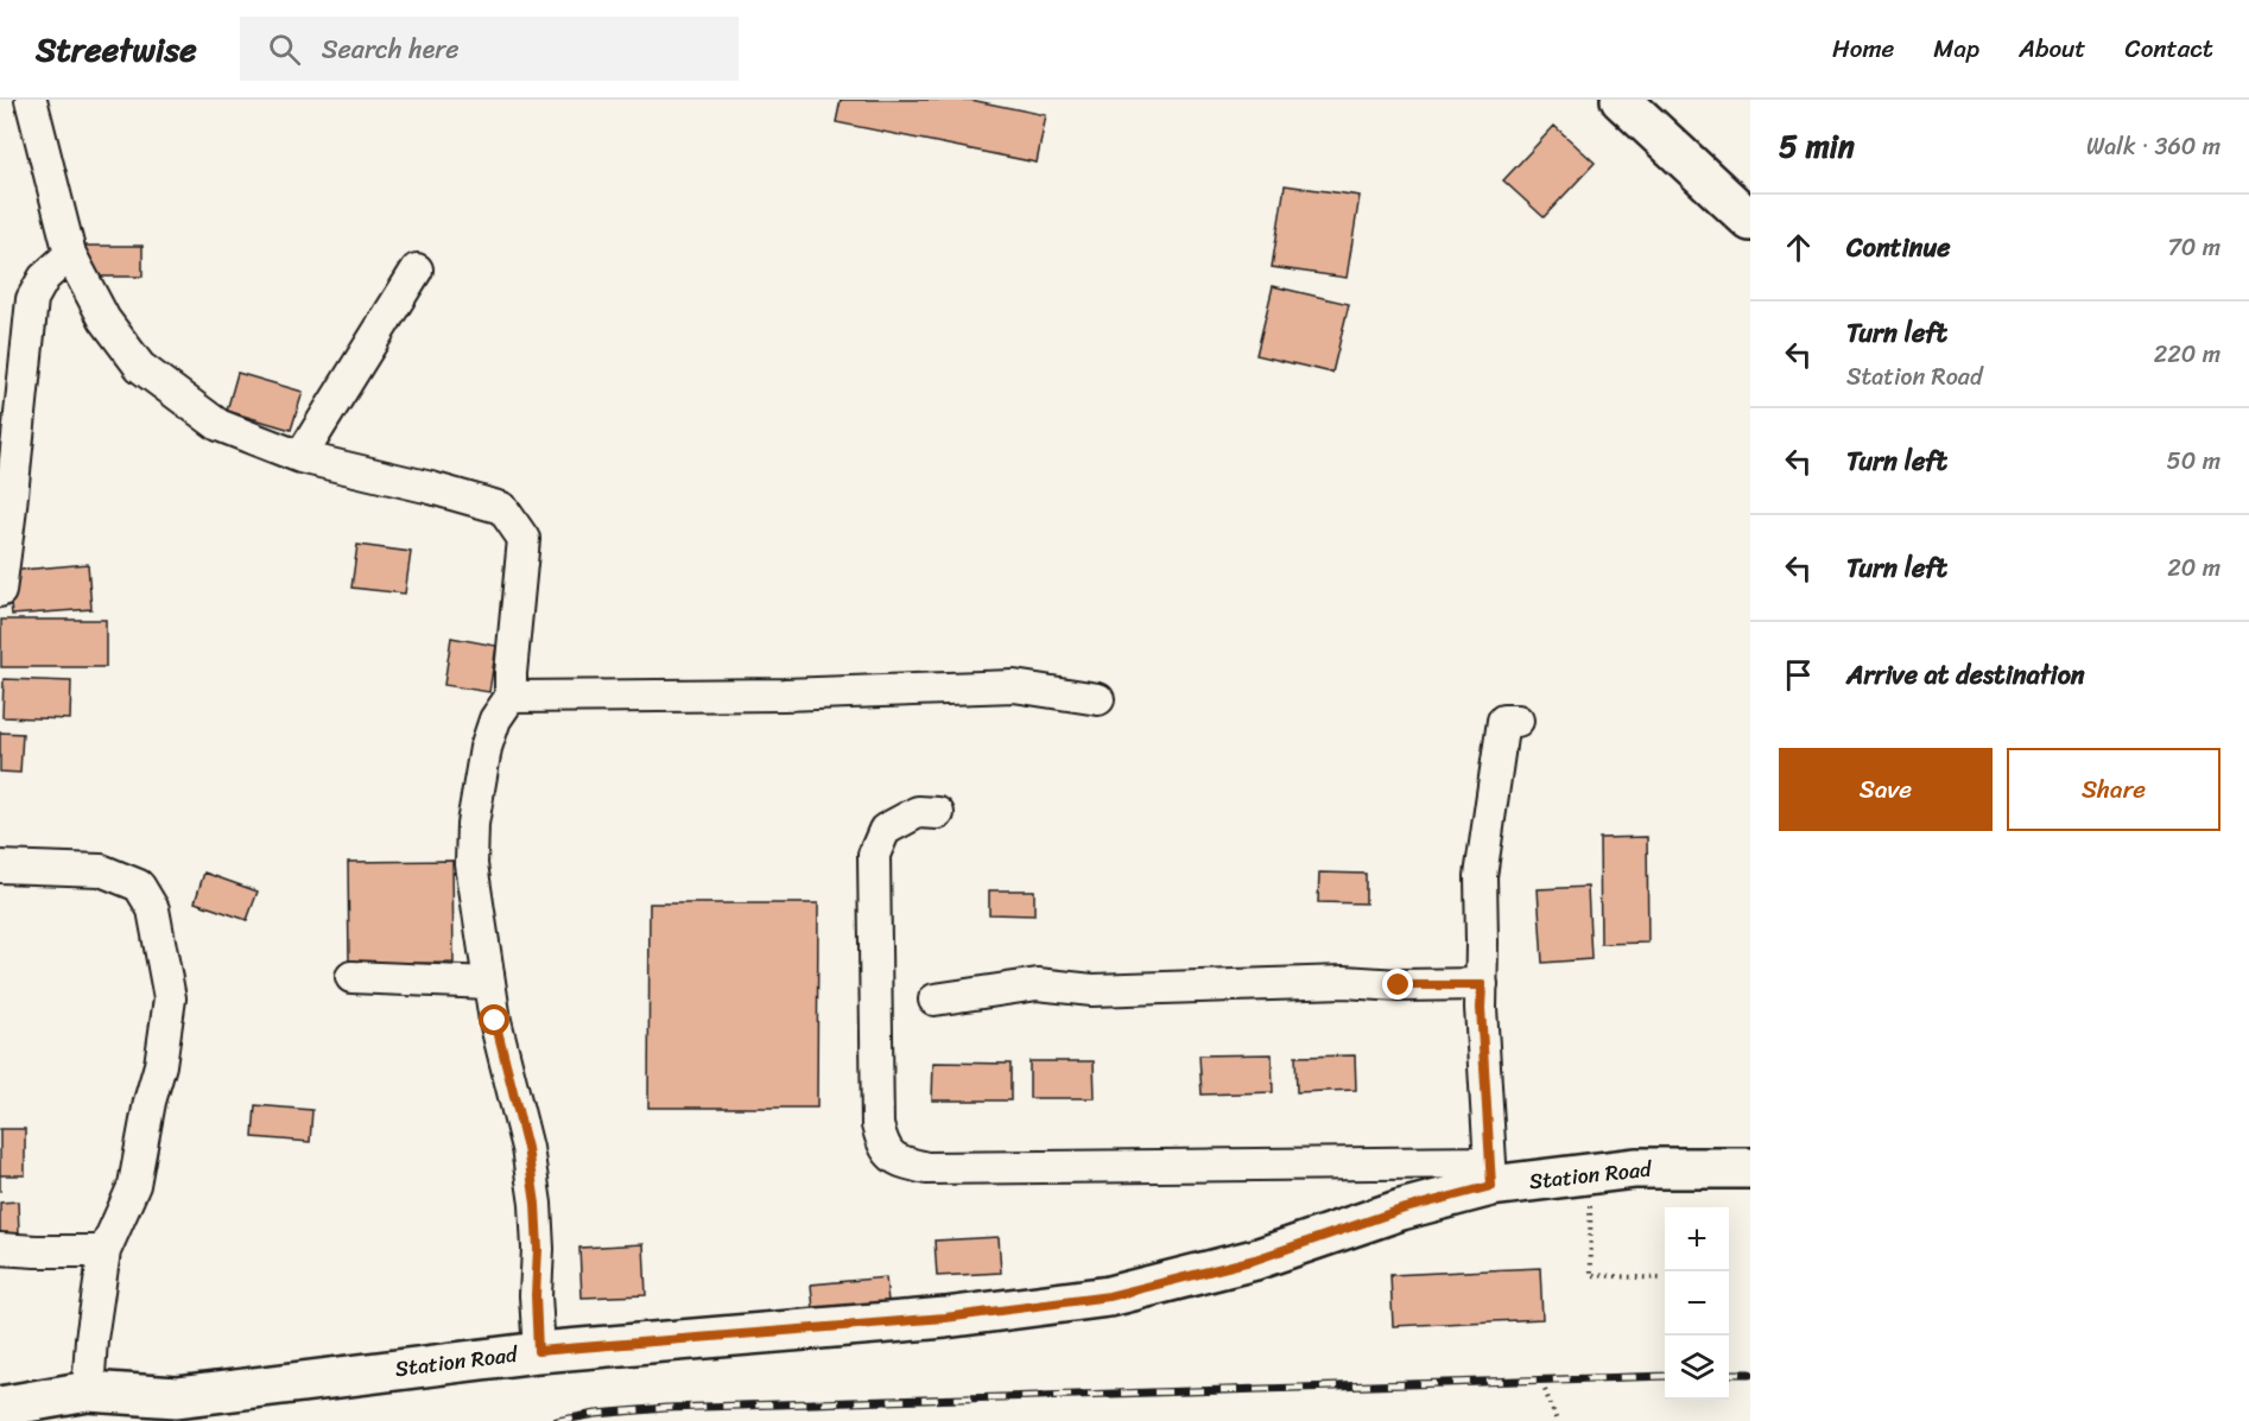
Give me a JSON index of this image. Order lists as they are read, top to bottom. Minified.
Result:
{"streets":{"street":["Station Road"]},"page":{"header":"Streetwise","search":"Search here","nav":["Home","Map","About","Contact"],"heading":["5 min","Walk · 360 m"],"list":[["Continue","70 m"],["Turn left","Station Road","220 m"],["Turn left","50 m"],["Turn left","20 m"],"Arrive at destination"],"buttons":["Save","Share"],"map_buttons":["+","−"]}}
